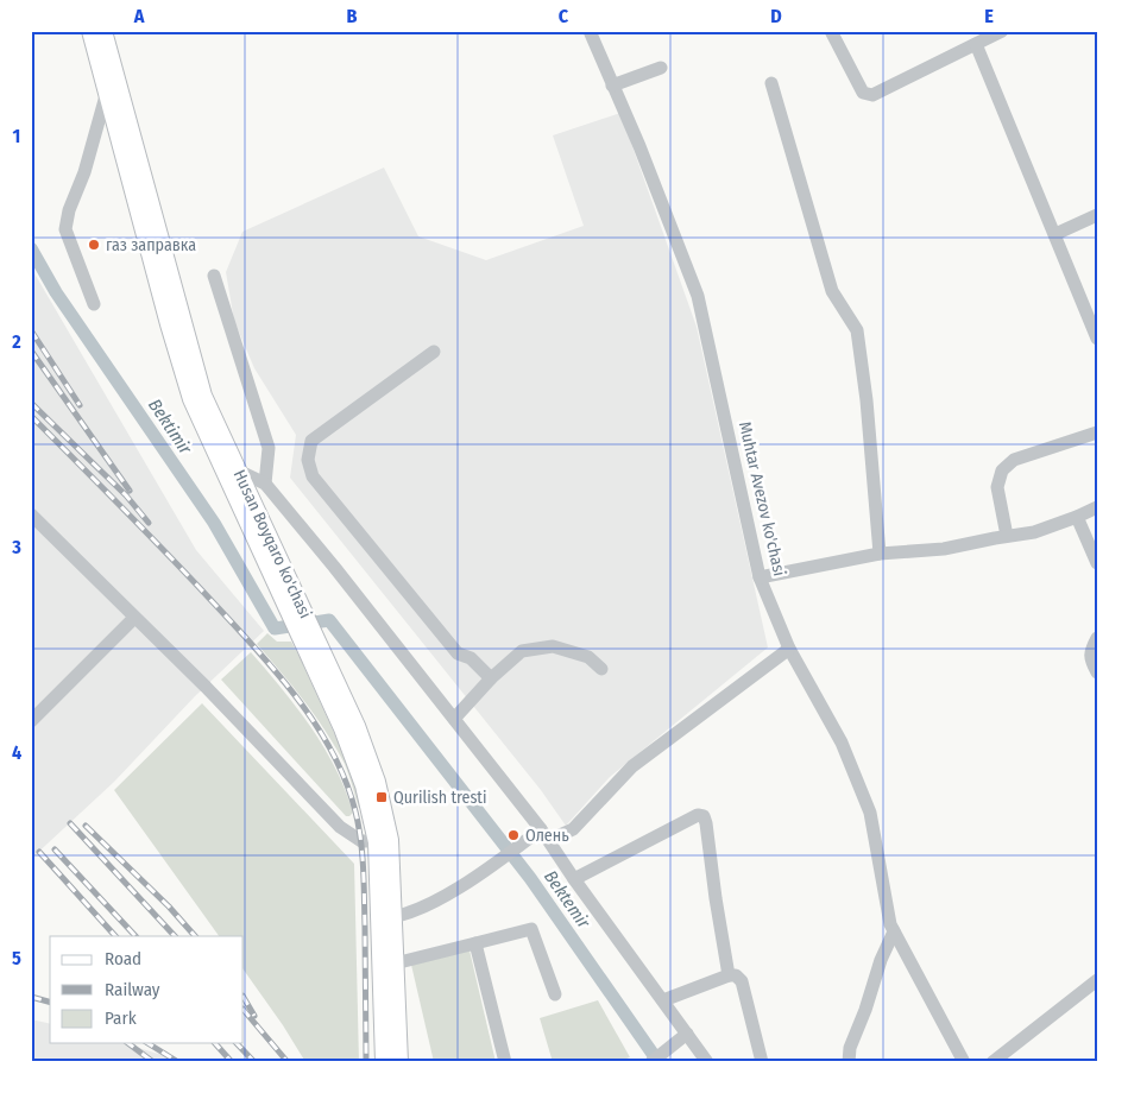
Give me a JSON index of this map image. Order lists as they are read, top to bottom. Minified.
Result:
{"streets":{"main road":["Husan Boyqaro ko'chasi"],"street":["Muhtar Avezov ko'chasi"]},"water":["Bektimir","Bektemir"],"places":{"other":["газ заправка","Олень"],"transit":["Qurilish tresti"]},"legend":["Road","Railway","Park"],"grid":{"columns":["A","B","C","D","E"],"rows":["1","2","3","4","5"]}}
